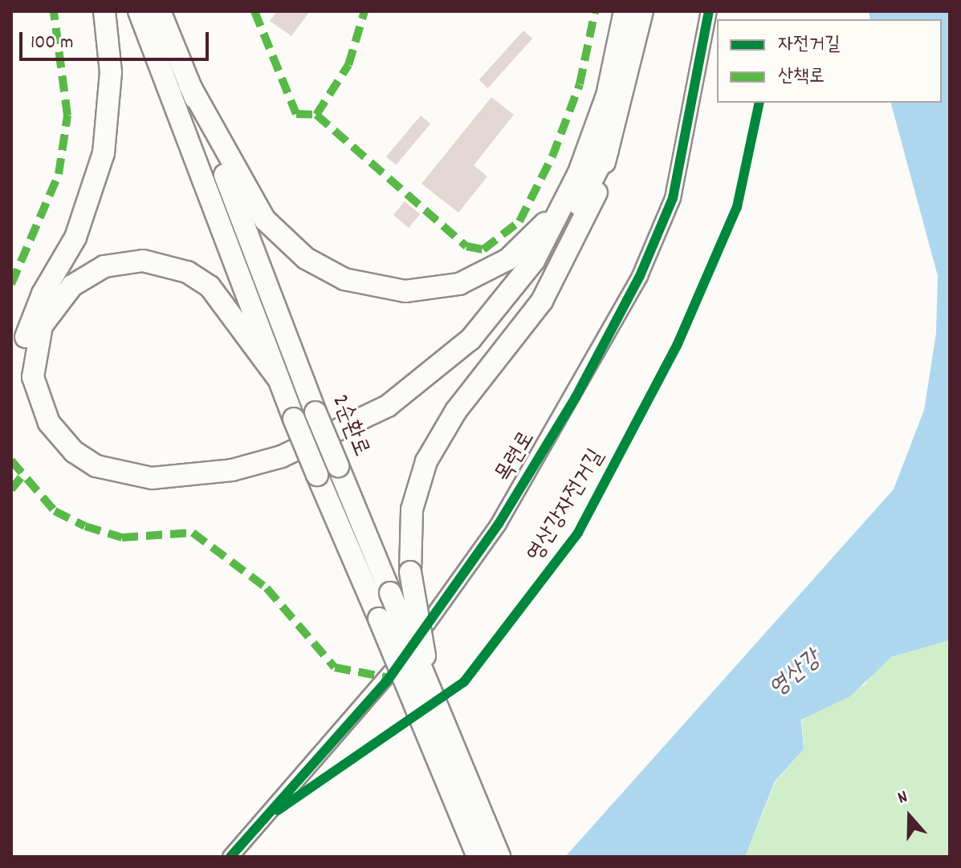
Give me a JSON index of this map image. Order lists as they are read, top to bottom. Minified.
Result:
{"streets":{"highway":["2순환로"],"street":["목련로"],"cycle path":["영산강자전거길"]},"water":["영산강"],"legend":["자전거길","산책로"],"scale_bar":"100 m","north":"top"}
